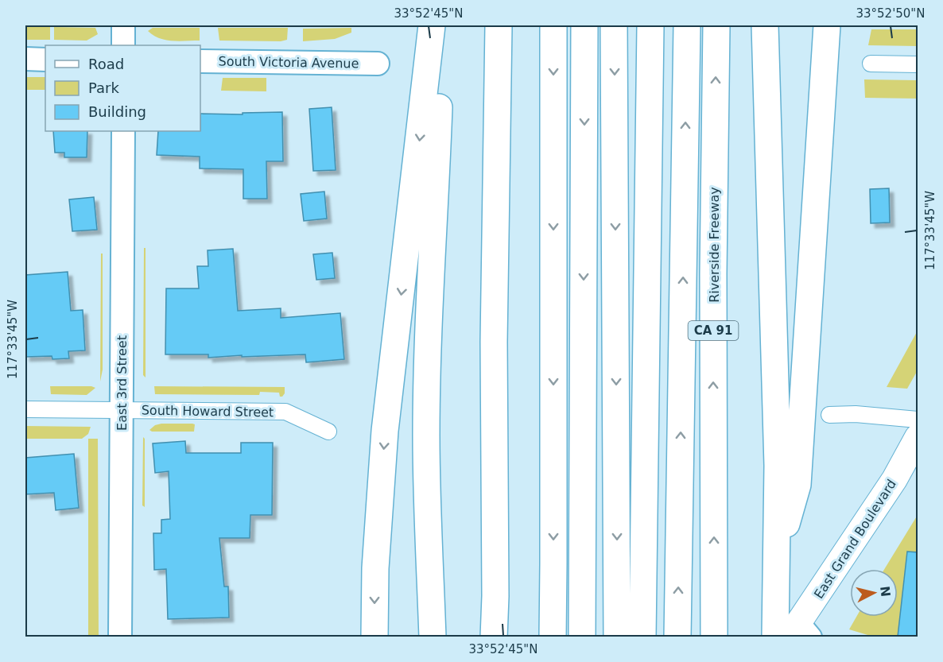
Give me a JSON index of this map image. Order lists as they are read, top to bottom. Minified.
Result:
{"streets":{"highway":["Riverside Freeway","CA 91"],"main road":["East Grand Boulevard"],"street":["South Victoria Avenue","East 3rd Street","South Howard Street"]},"crossings":[["East 3rd Street","South Howard Street"]],"legend":["Road","Park","Building"],"north":"right","coordinates":["33°52'45\"N","33°52'50\"N","117°33'45\"W"]}
